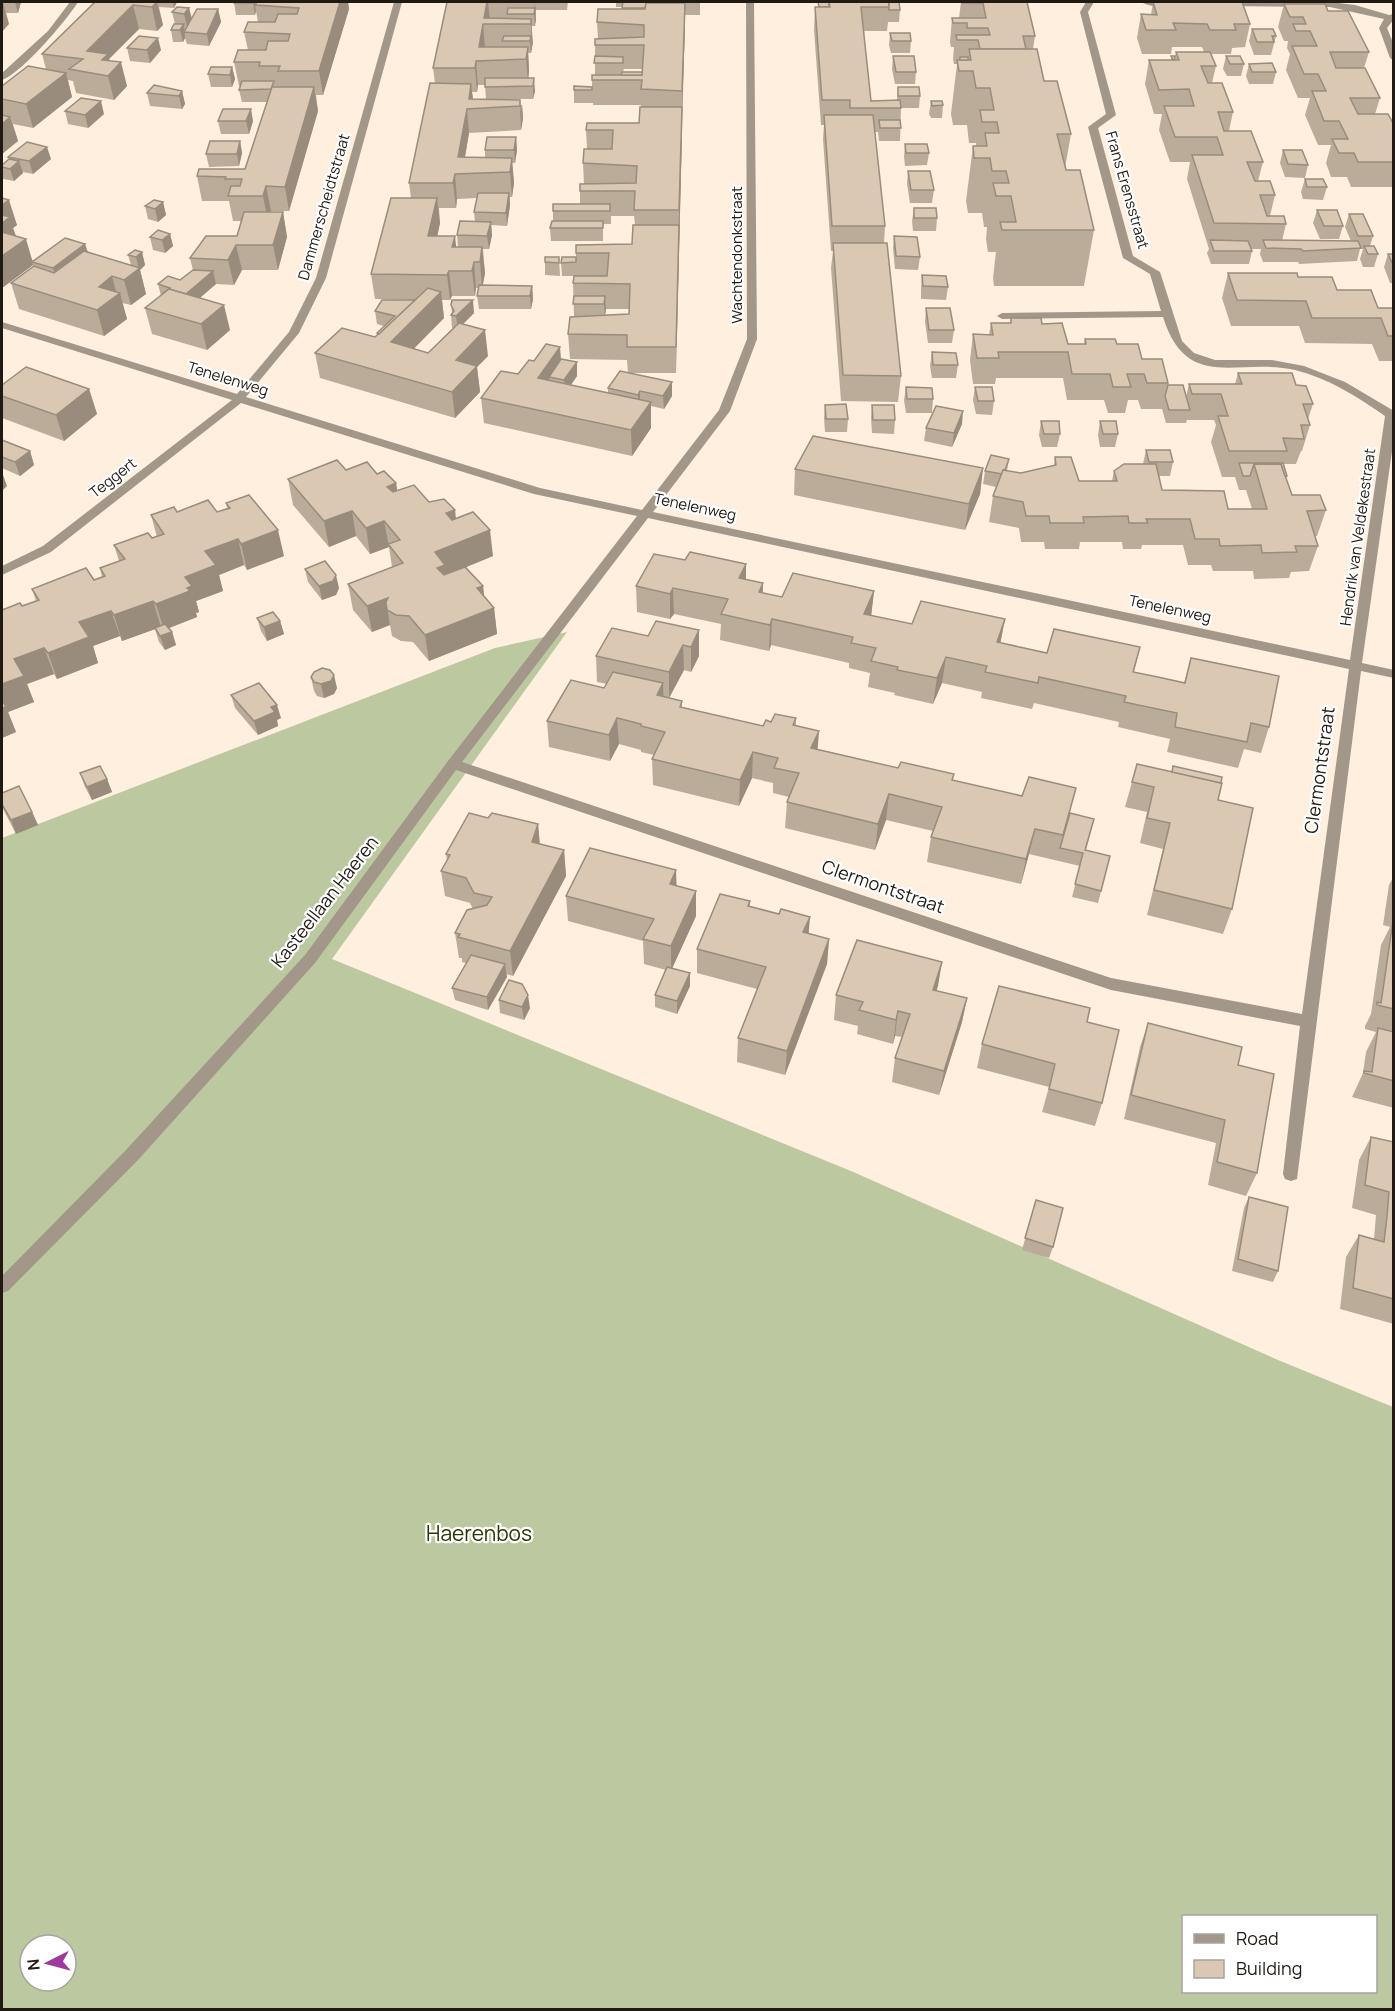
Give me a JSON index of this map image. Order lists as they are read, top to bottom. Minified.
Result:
{"streets":{"street":["Frans Erensstraat","Dammerscheidtstraat","Wachtendonkstraat","Tenelenweg","Teggert","Hendrik van Veldekestraat","Clermontstraat","Kasteellaan Haeren"]},"crossings":[["Frans Erensstraat","Hendrik van Veldekestraat"],["Dammerscheidtstraat","Tenelenweg"],["Dammerscheidtstraat","Teggert"],["Wachtendonkstraat","Tenelenweg"],["Wachtendonkstraat","Kasteellaan Haeren"],["Tenelenweg","Teggert"],["Tenelenweg","Hendrik van Veldekestraat"],["Tenelenweg","Clermontstraat"],["Tenelenweg","Kasteellaan Haeren"],["Hendrik van Veldekestraat","Clermontstraat"],["Clermontstraat","Kasteellaan Haeren"]],"parks":["Haerenbos"],"legend":["Road","Building"],"north":"left"}
